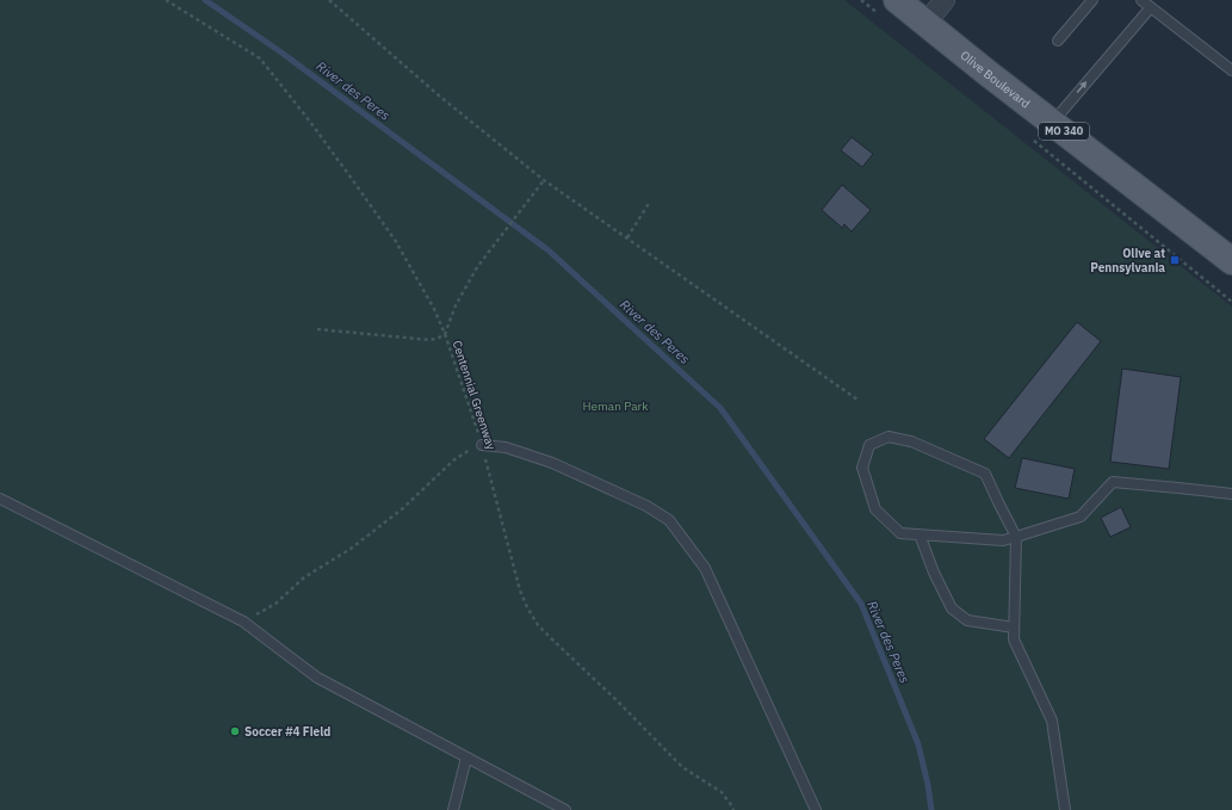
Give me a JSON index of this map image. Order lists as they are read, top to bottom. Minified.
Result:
{"streets":{"main road":["Olive Boulevard","MO 340"],"path":["Centennial Greenway"]},"water":["River des Peres"],"parks":["Heman Park"],"places":{"transit":["Olive at Pennsylvania"],"other":["Soccer #4 Field"]}}
